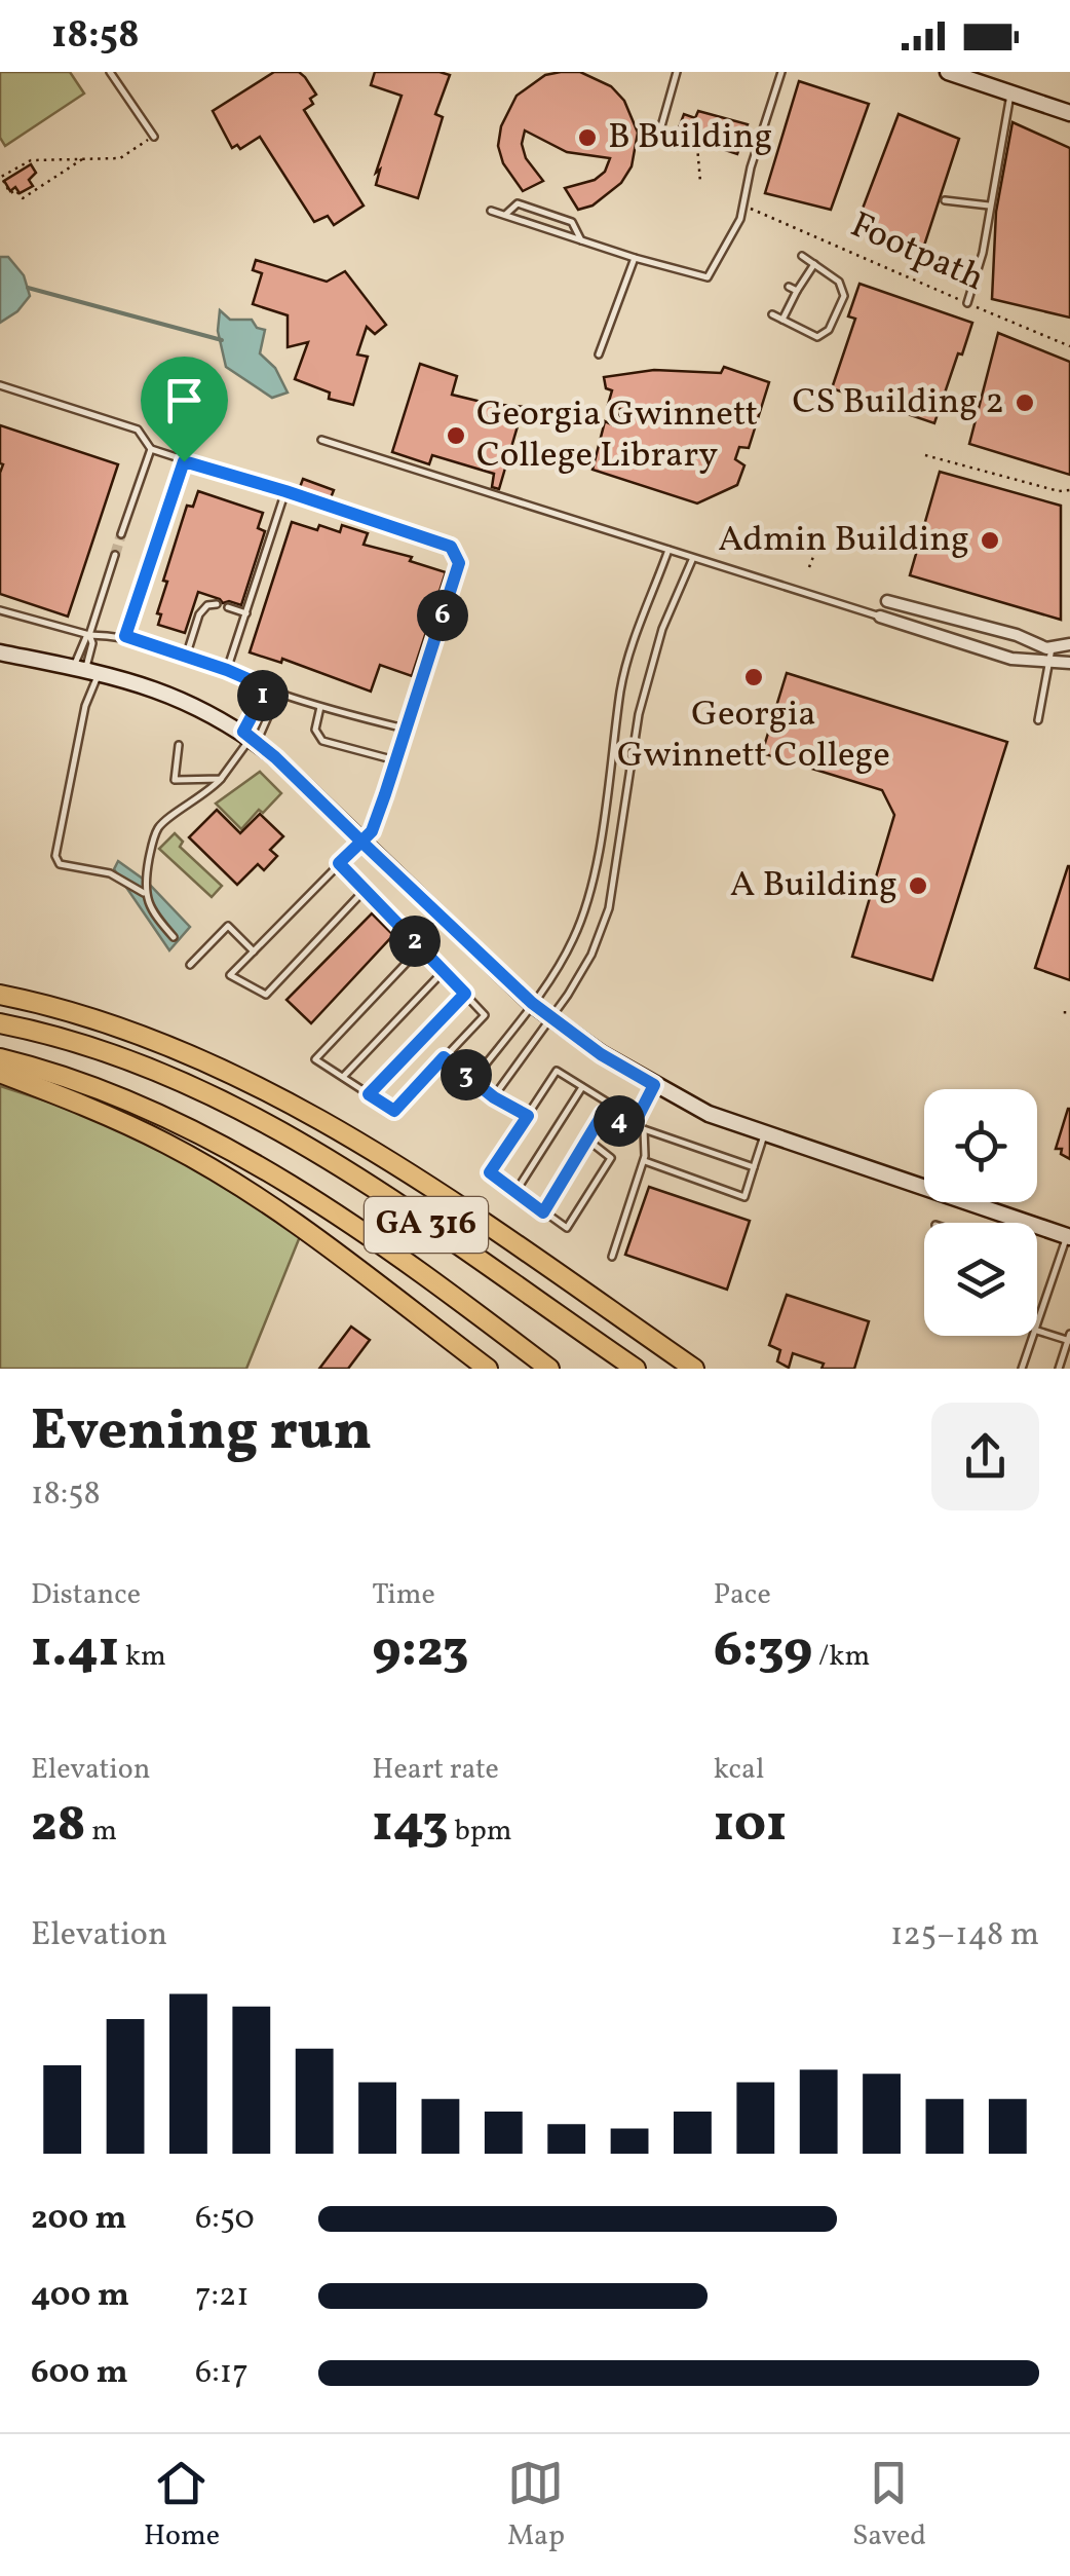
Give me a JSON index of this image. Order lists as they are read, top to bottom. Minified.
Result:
{"streets":{"highway":["GA 316"],"path":["Footpath"]},"places":["B Building","CS Building 2","Georgia Gwinnett College Library","Admin Building","Georgia Gwinnett College","A Building"],"page":{"status":"18:58","pins":["6","1","2","3","4"],"heading":["Evening run","18:58"],"stats":[["Distance","1.41 km"],["Time","9:23"],["Pace","6:39 /km"],["Elevation","28 m"],["Heart rate","143 bpm"],["kcal","101"]],"chart":["Elevation","125–148 m"],"list":[{"name":"200 m","note":"6:50"},{"name":"400 m","note":"7:21"},{"name":"600 m","note":"6:17"}],"tabs":["Home","Map","Saved"]}}
